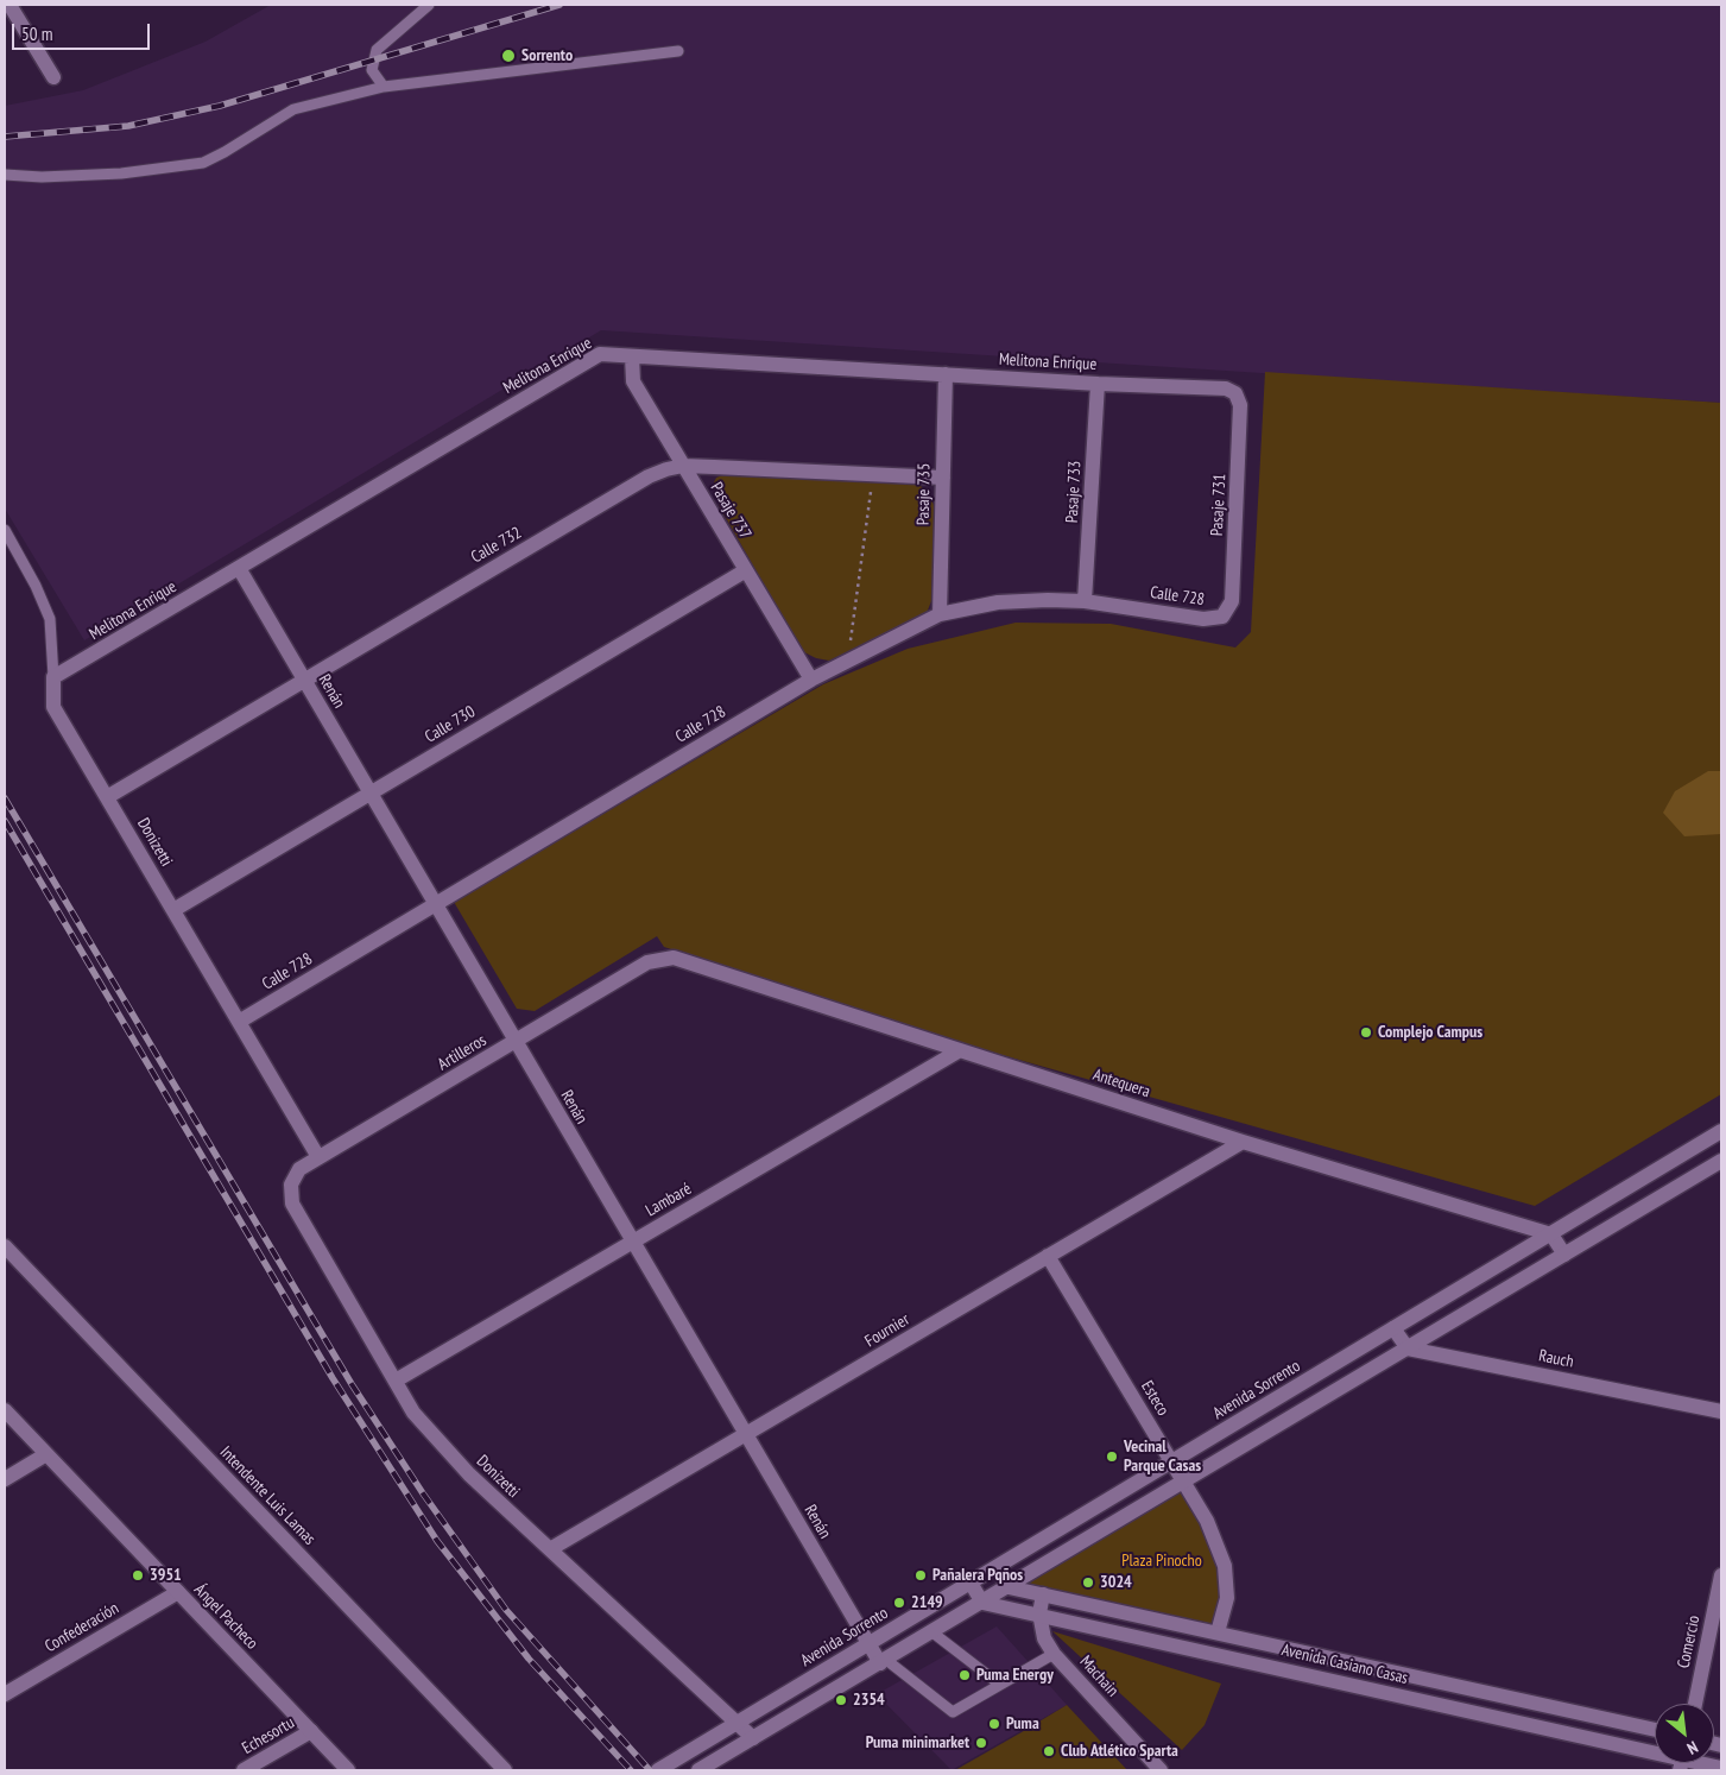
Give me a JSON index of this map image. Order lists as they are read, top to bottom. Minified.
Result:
{"streets":{"street":["Melitona Enrique","Pasaje 733","Pasaje 735","Pasaje 731","Pasaje 737","Calle 732","Calle 728","Renán","Calle 730","Donizetti","Artilleros","Antequera","Lambaré","Fournier","Rauch","Avenida Sorrento","Esteco","Intendente Luis Lamas","Ángel Pacheco","Confederación","Comercio","Avenida Casiano Casas","Machain","Echesortu"]},"crossings":[["Melitona Enrique","Pasaje 733"],["Melitona Enrique","Pasaje 735"],["Melitona Enrique","Pasaje 731"],["Melitona Enrique","Pasaje 737"],["Melitona Enrique","Renán"],["Melitona Enrique","Donizetti"],["Pasaje 733","Calle 728"],["Pasaje 735","Calle 732"],["Pasaje 735","Calle 728"],["Pasaje 731","Calle 728"],["Pasaje 737","Calle 732"],["Pasaje 737","Calle 728"],["Pasaje 737","Calle 730"],["Calle 732","Renán"],["Calle 732","Donizetti"],["Calle 728","Renán"],["Calle 728","Donizetti"],["Renán","Calle 730"],["Renán","Artilleros"],["Renán","Lambaré"],["Renán","Fournier"],["Renán","Avenida Sorrento"],["Calle 730","Donizetti"],["Donizetti","Artilleros"],["Donizetti","Lambaré"],["Donizetti","Fournier"],["Donizetti","Avenida Sorrento"],["Artilleros","Antequera"],["Antequera","Lambaré"],["Antequera","Fournier"],["Antequera","Avenida Sorrento"],["Fournier","Esteco"],["Avenida Sorrento","Esteco"],["Esteco","Avenida Casiano Casas"],["Ángel Pacheco","Confederación"],["Ángel Pacheco","Echesortu"],["Avenida Casiano Casas","Machain"]],"parks":["Plaza Pinocho"],"places":["Sorrento","Complejo Campus","Vecinal Parque Casas","3951","Pañalera Pqños","3024","2149","Puma Energy","2354","Puma","Puma minimarket","Club Atlético Sparta"],"scale_bar":"50 m","north":"bottom right"}
